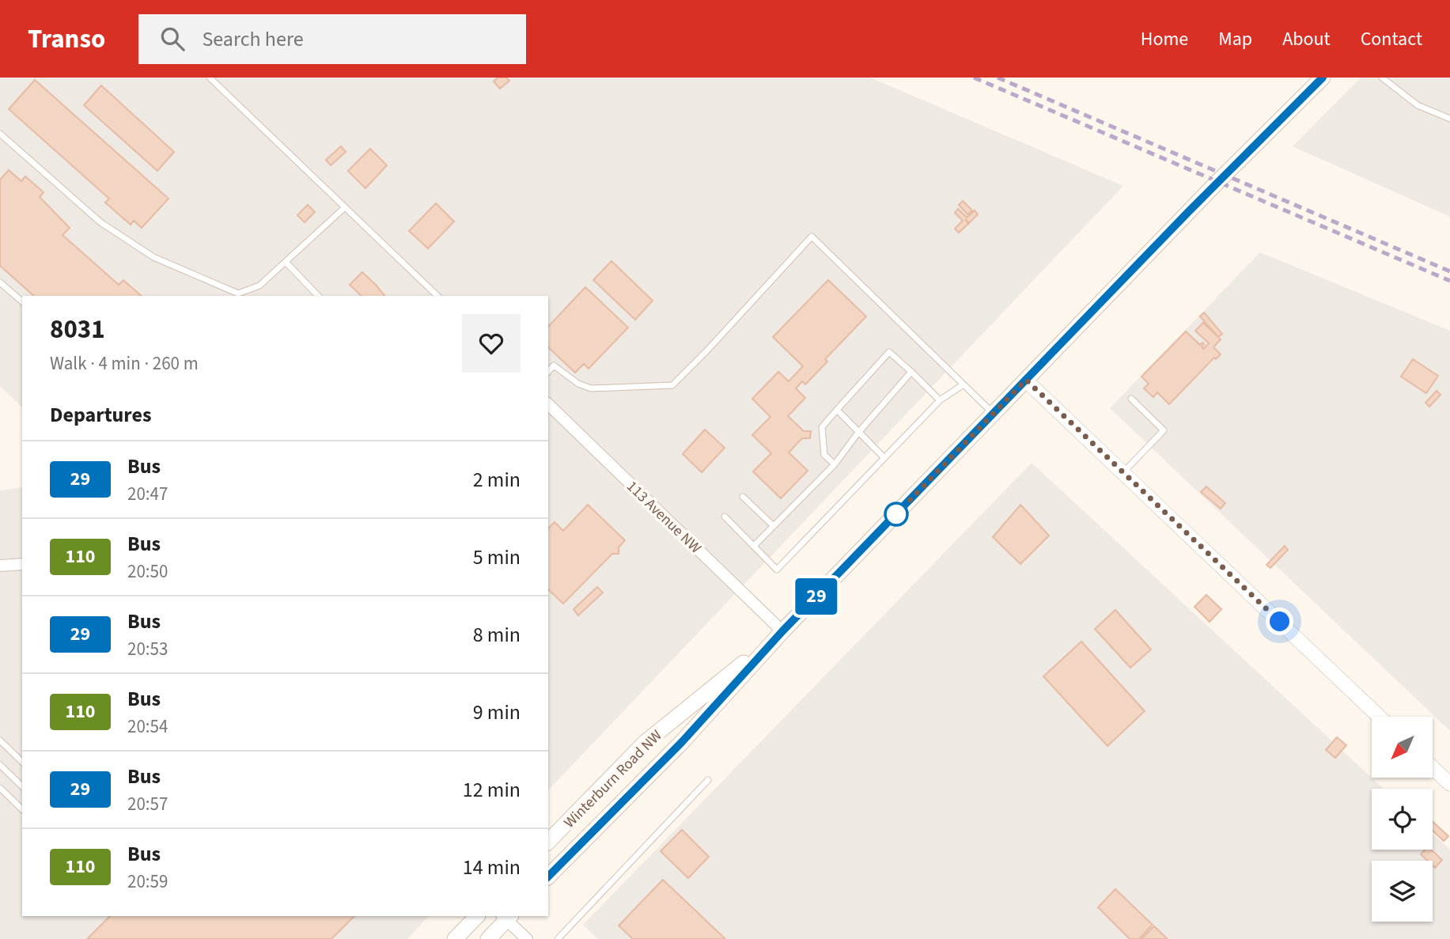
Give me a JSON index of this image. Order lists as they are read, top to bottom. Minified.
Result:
{"streets":{"main road":["Winterburn Road NW"],"street":["113 Avenue NW"]},"crossings":[["113 Avenue NW","Winterburn Road NW"]],"lines":["bus line 29"],"north":"bottom left","page":{"header":"Transo","search":"Search here","nav":["Home","Map","About","Contact"],"on_map":"29","heading":[["8031","Walk · 4 min · 260 m"],"Departures"],"list":[{"mark":"29","name":"Bus","note":"20:47","value":"2 min"},{"mark":"110","name":"Bus","note":"20:50","value":"5 min"},{"mark":"29","name":"Bus","note":"20:53","value":"8 min"},{"mark":"110","name":"Bus","note":"20:54","value":"9 min"},{"mark":"29","name":"Bus","note":"20:57","value":"12 min"},{"mark":"110","name":"Bus","note":"20:59","value":"14 min"}]}}
